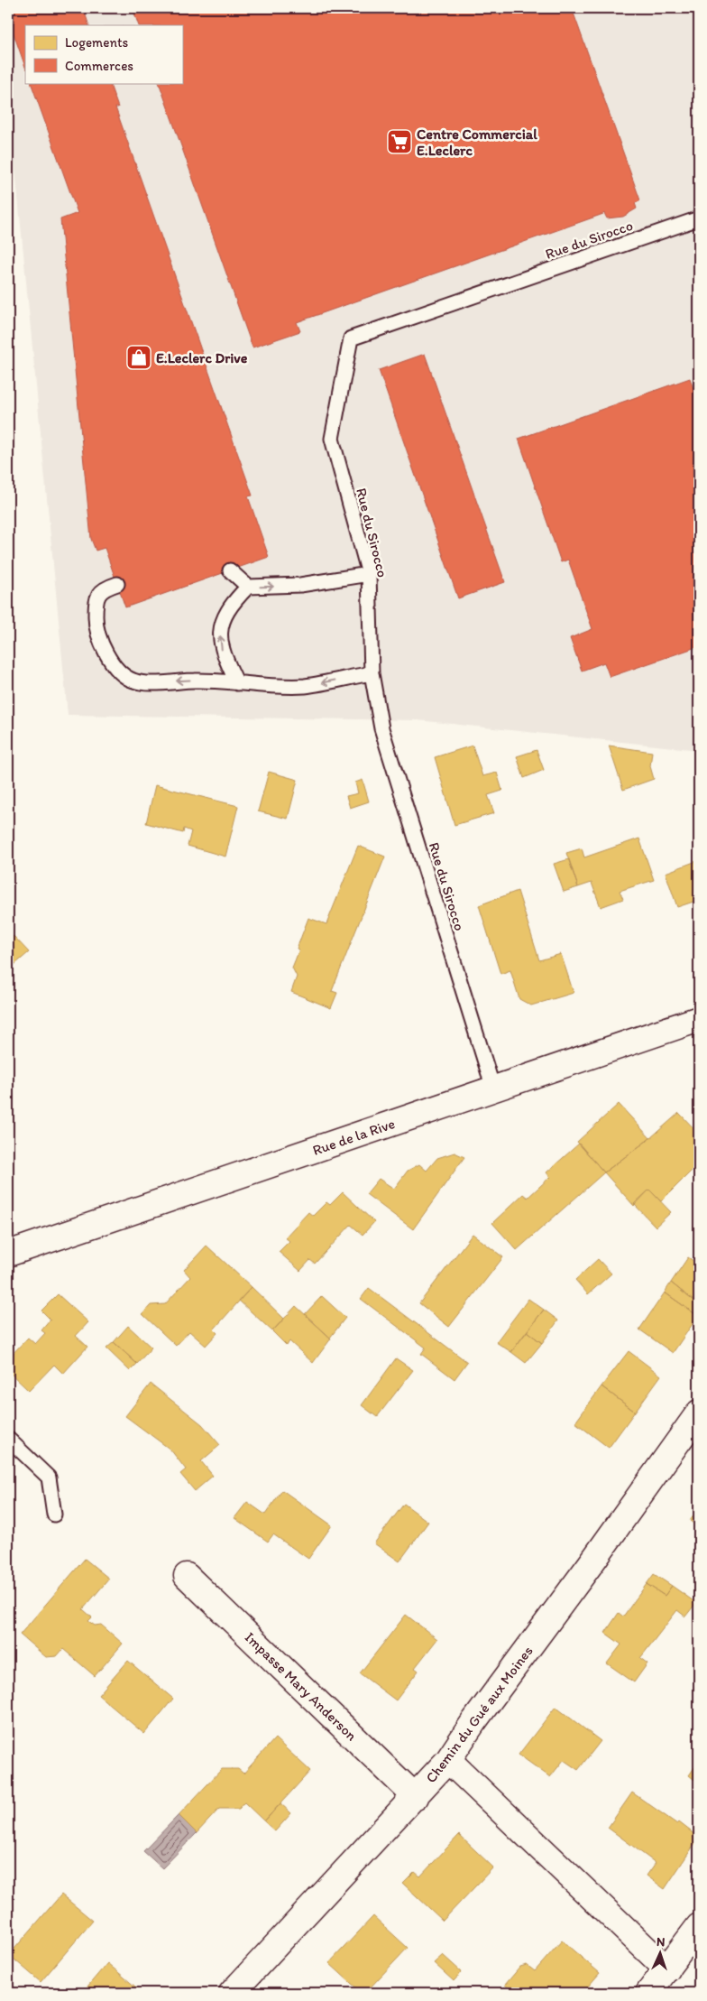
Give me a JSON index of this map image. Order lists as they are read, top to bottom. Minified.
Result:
{"streets":{"street":["Rue de la Rive","Impasse Mary Anderson","Chemin du Gué aux Moines"],"lane":["Rue du Sirocco"]},"crossings":[["Rue du Sirocco","Rue de la Rive"],["Impasse Mary Anderson","Chemin du Gué aux Moines"]],"places":{"supermarket":["Centre Commercial E.Leclerc"],"shop":["E.Leclerc Drive"]},"legend":["Logements","Commerces"],"north":"top"}
